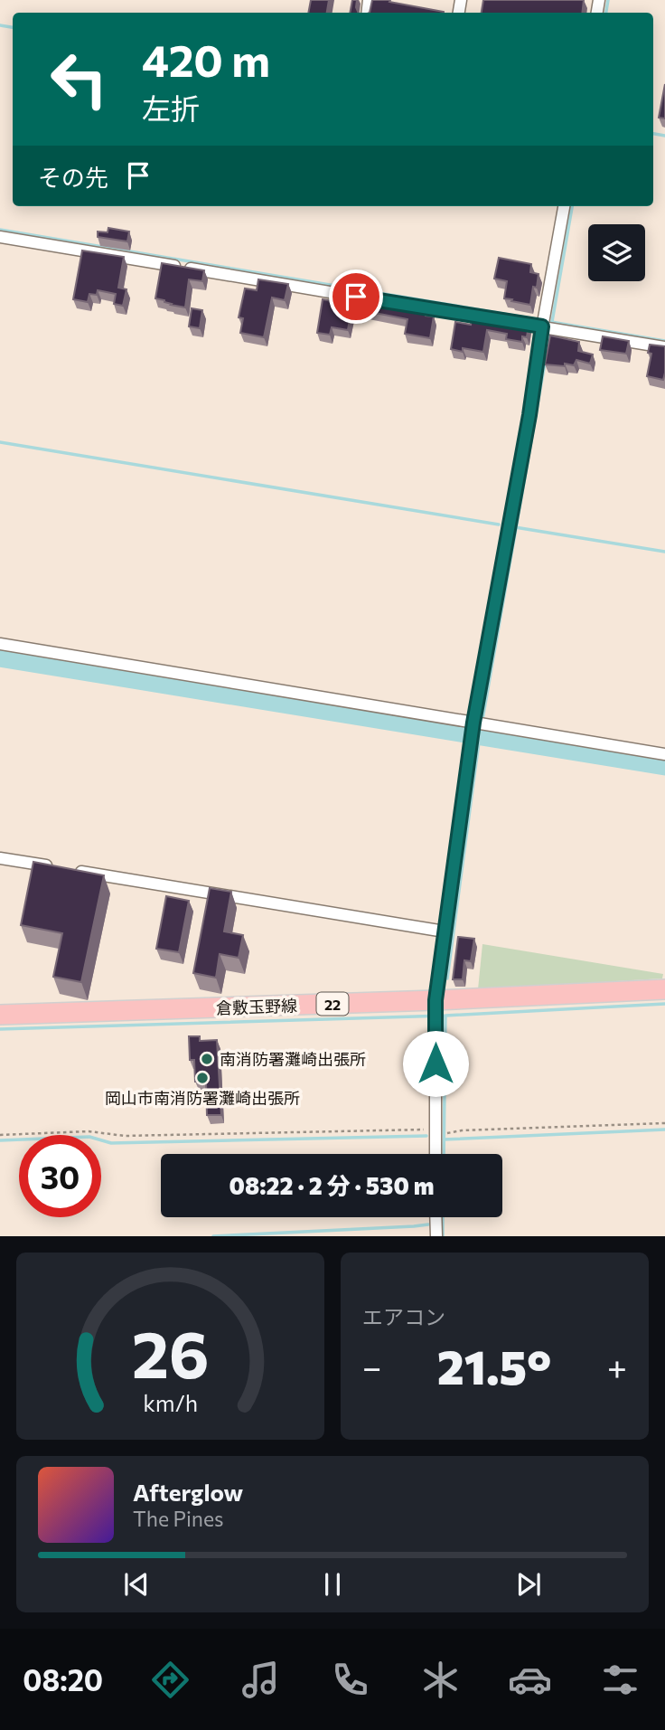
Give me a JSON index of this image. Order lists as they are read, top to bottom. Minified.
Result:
{"streets":{"main road":["22","倉敷玉野線"]},"places":["南消防署灘崎出張所","岡山市南消防署灘崎出張所"],"page":{"turn":["420 m","左折"],"then":"その先","limit":"30","trip":"08:22 · 2 分 · 530 m","tile":"エアコン","heat":["−","21.5°","+"],"song":["Afterglow","The Pines"],"tabs":"08:20","gauge":["26","km/h"]}}
